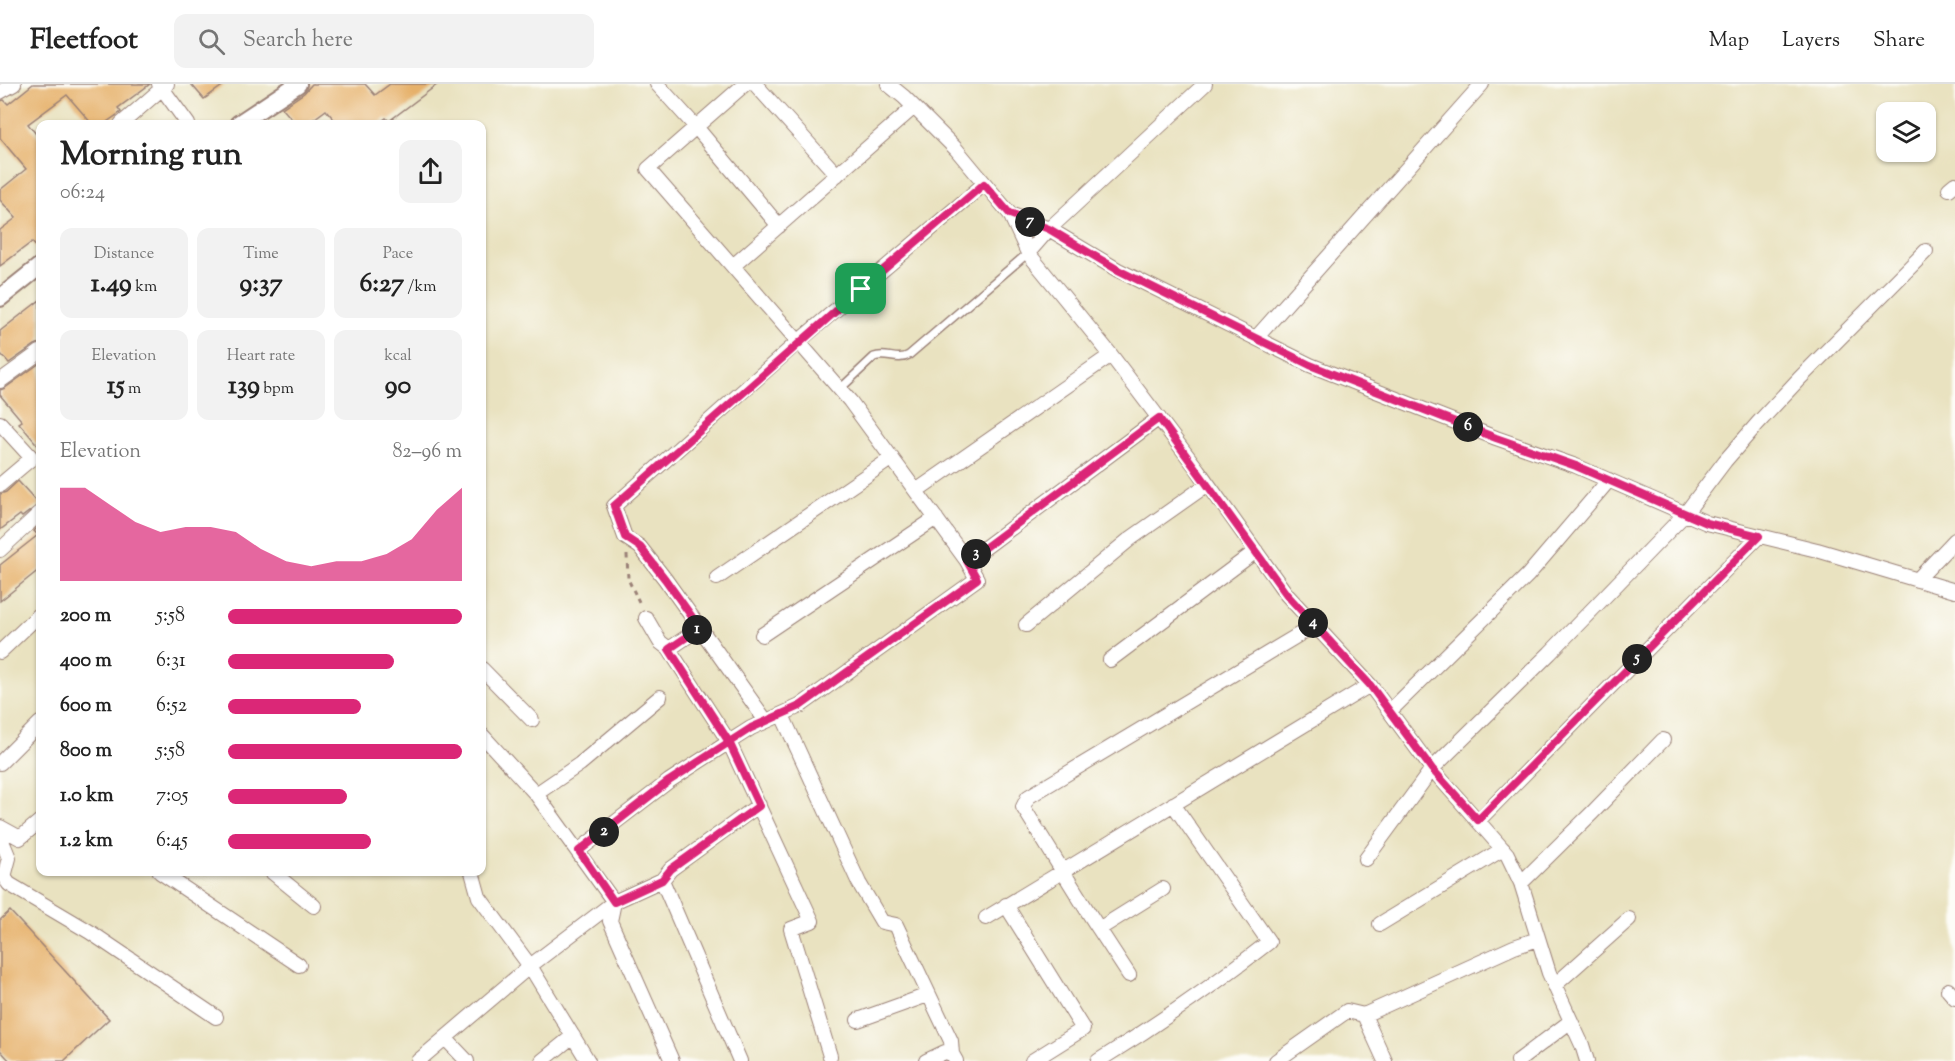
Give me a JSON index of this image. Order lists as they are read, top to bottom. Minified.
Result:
{"page":{"header":"Fleetfoot","search":"Search here","nav":["Map","Layers","Share"],"heading":["Morning run","06:24"],"pins":["7","6","3","4","1","5","2"],"stats":[["Distance","1.49 km"],["Time","9:37"],["Pace","6:27 /km"],["Elevation","15 m"],["Heart rate","139 bpm"],["kcal","90"]],"chart":["Elevation","82–96 m"],"list":[{"name":"200 m","note":"5:58"},{"name":"400 m","note":"6:31"},{"name":"600 m","note":"6:52"},{"name":"800 m","note":"5:58"},{"name":"1.0 km","note":"7:05"},{"name":"1.2 km","note":"6:45"}]}}
